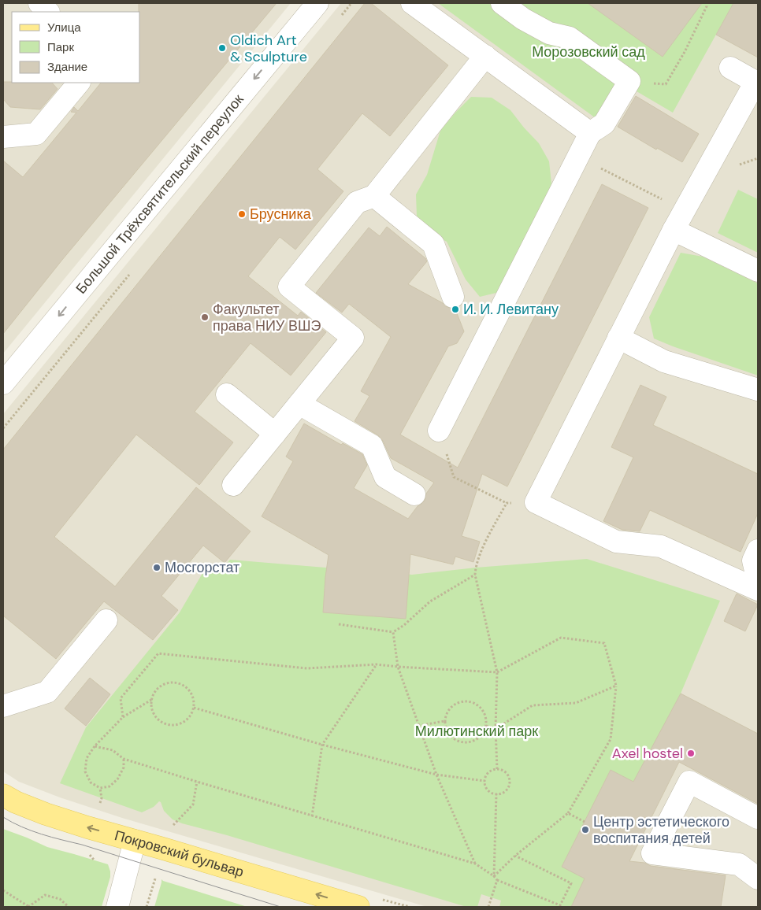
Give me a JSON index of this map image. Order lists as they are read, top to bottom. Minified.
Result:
{"streets":{"main road":["Покровский бульвар"],"street":["Большой Трёхсвятительский переулок"]},"one_way":["Покровский бульвар"],"parks":["Морозовский сад","Милютинский парк"],"places":["Oldich Art & Sculpture","Брусника","И. И. Левитану","Факультет права НИУ ВШЭ","Мосгорстат","Axel hostel","Центр эстетического воспитания детей"],"legend":["Улица","Парк","Здание"]}
